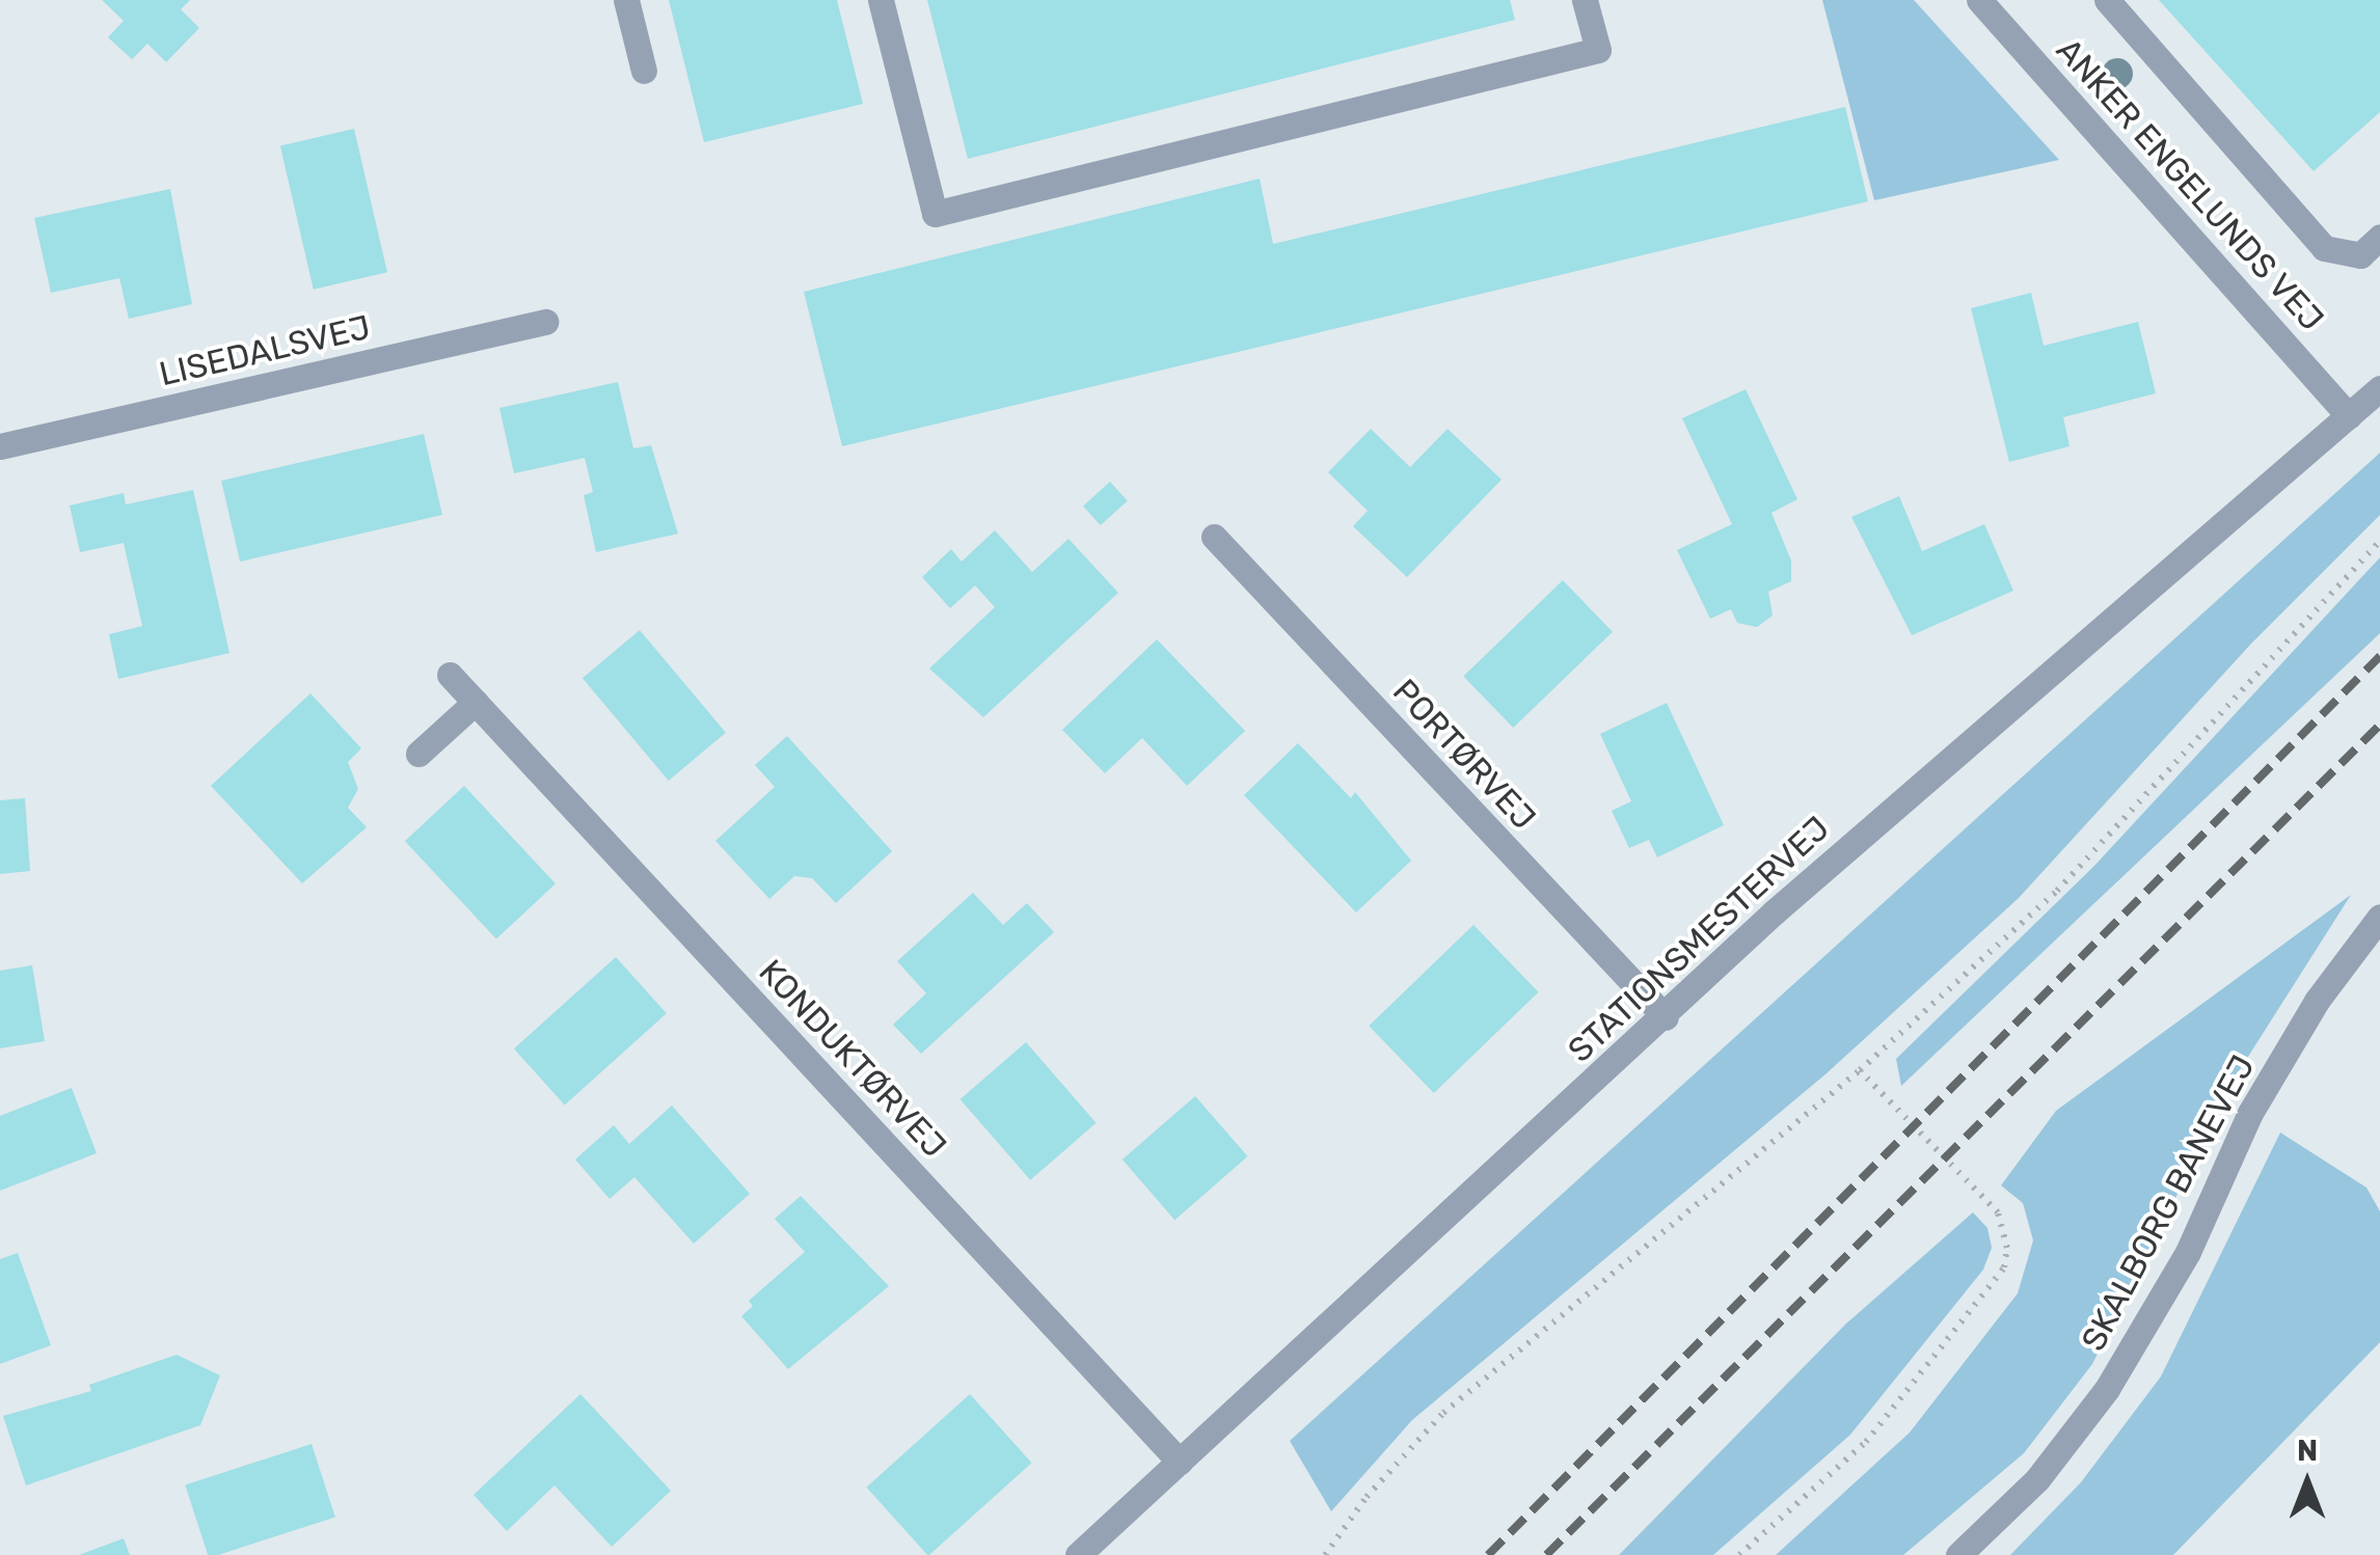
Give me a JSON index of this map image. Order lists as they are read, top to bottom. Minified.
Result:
{"streets":{"street":["ANKER ENGELUNDS VEJ","LISEDALSVEJ","PORTØRVEJ","STATIONSMESTERVEJ","KONDUKTØRVEJ","SKALBORG BANEVEJ"]},"crossings":[["ANKER ENGELUNDS VEJ","STATIONSMESTERVEJ"],["PORTØRVEJ","STATIONSMESTERVEJ"],["STATIONSMESTERVEJ","KONDUKTØRVEJ"]],"north":"top"}
